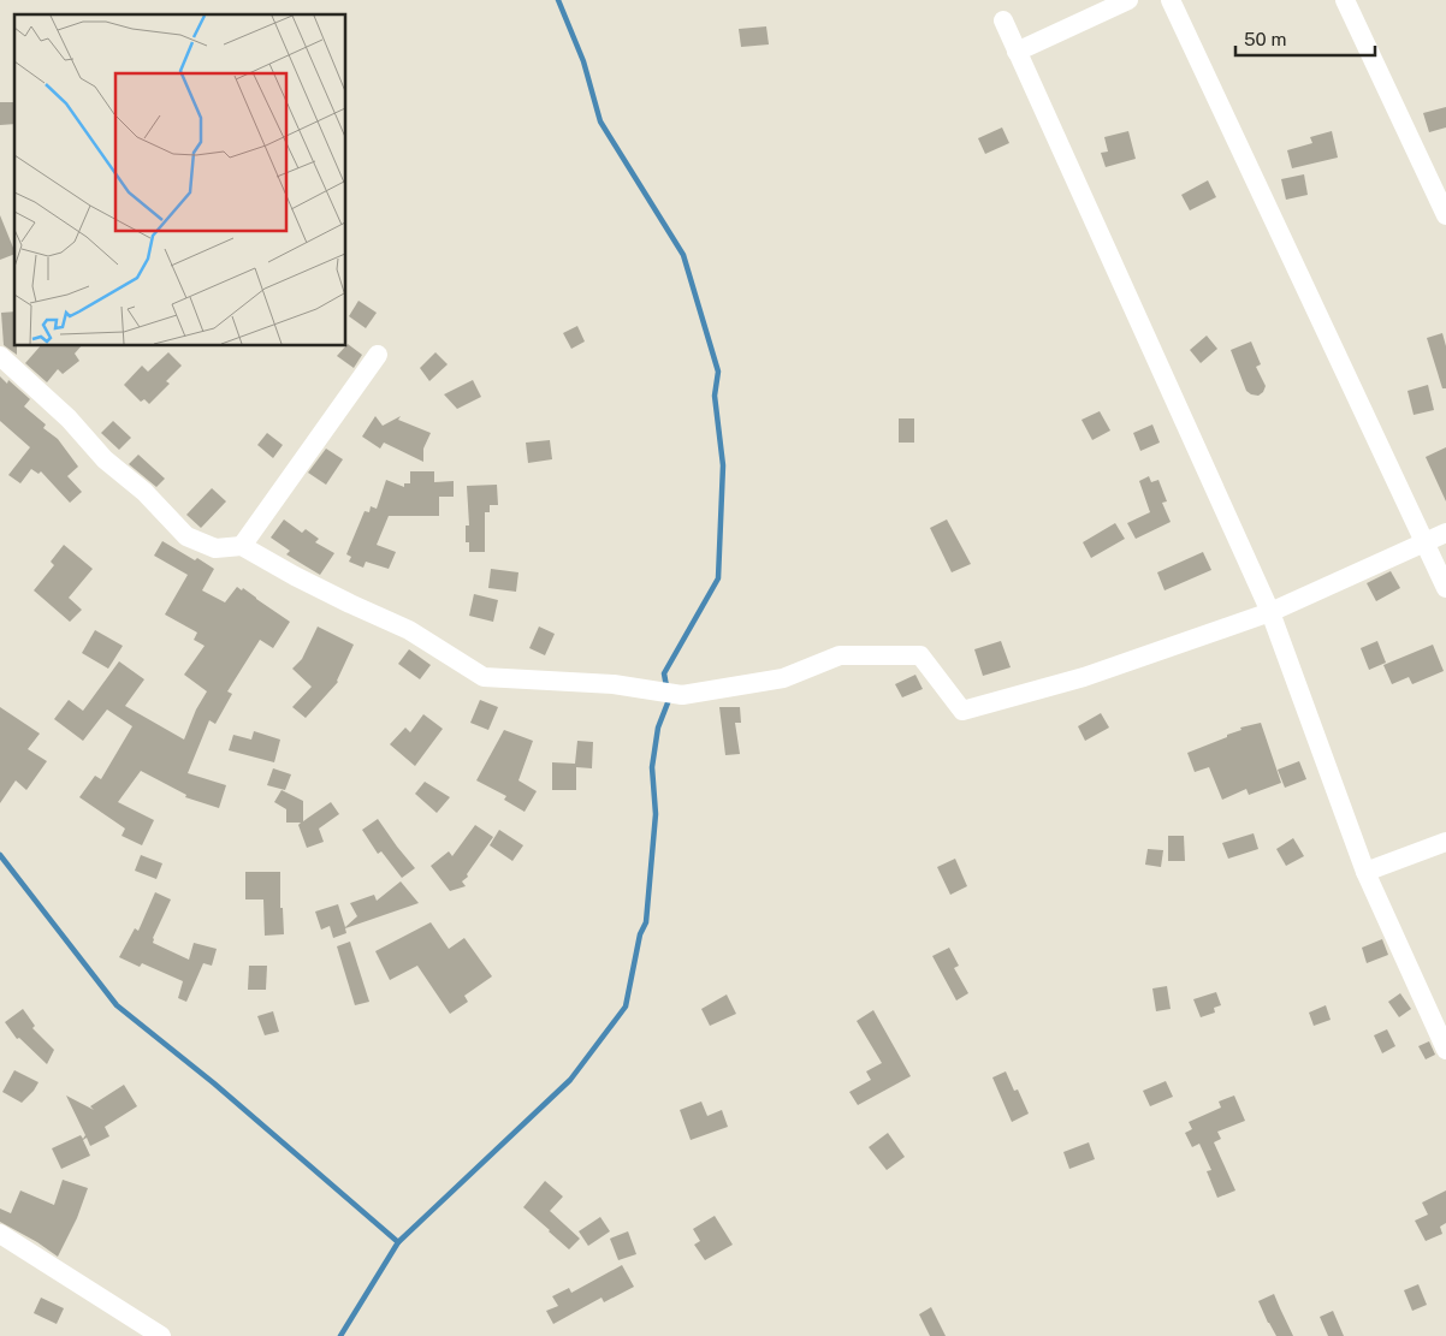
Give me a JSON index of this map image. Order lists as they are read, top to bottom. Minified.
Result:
{"scale_bar":"50 m"}
